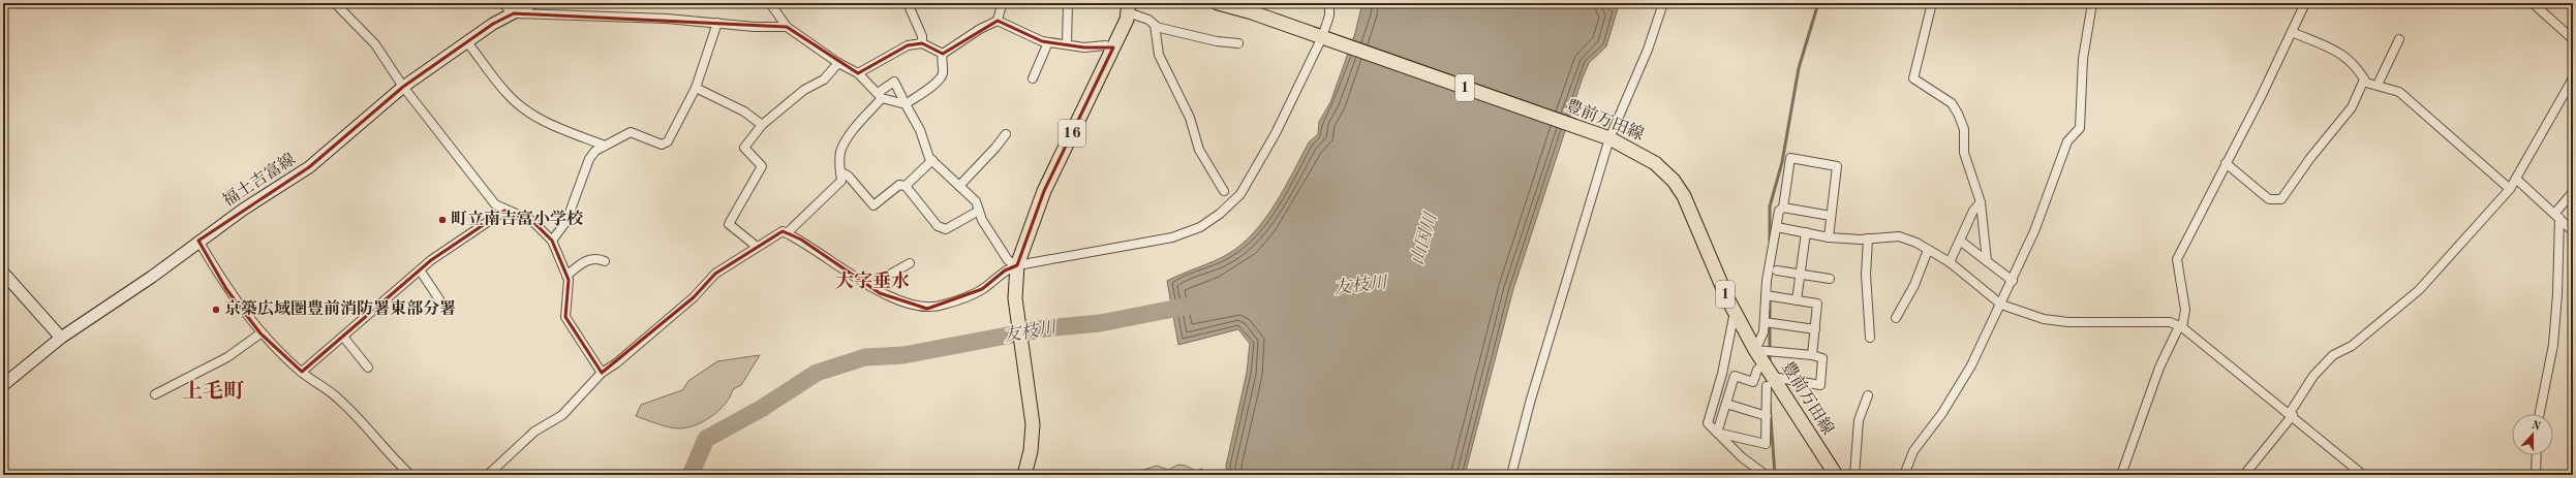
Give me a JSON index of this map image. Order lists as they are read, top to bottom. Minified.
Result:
{"streets":{"main road":["1","豊前万田線","16","福土吉富線"]},"districts":["大字垂水","上毛町"],"water":["山国川","友枝川"],"places":["町立南吉富小学校","京築広域圏豊前消防署東部分署"],"north":"top"}
